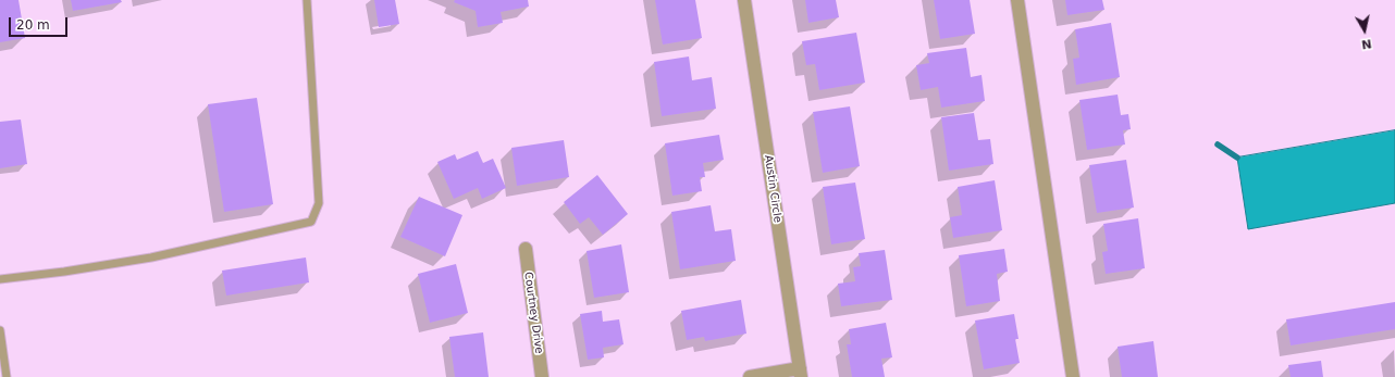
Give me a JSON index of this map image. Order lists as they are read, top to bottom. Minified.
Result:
{"streets":{"street":["Austin Circle","Courtney Drive"]},"scale_bar":"20 m","north":"bottom"}
